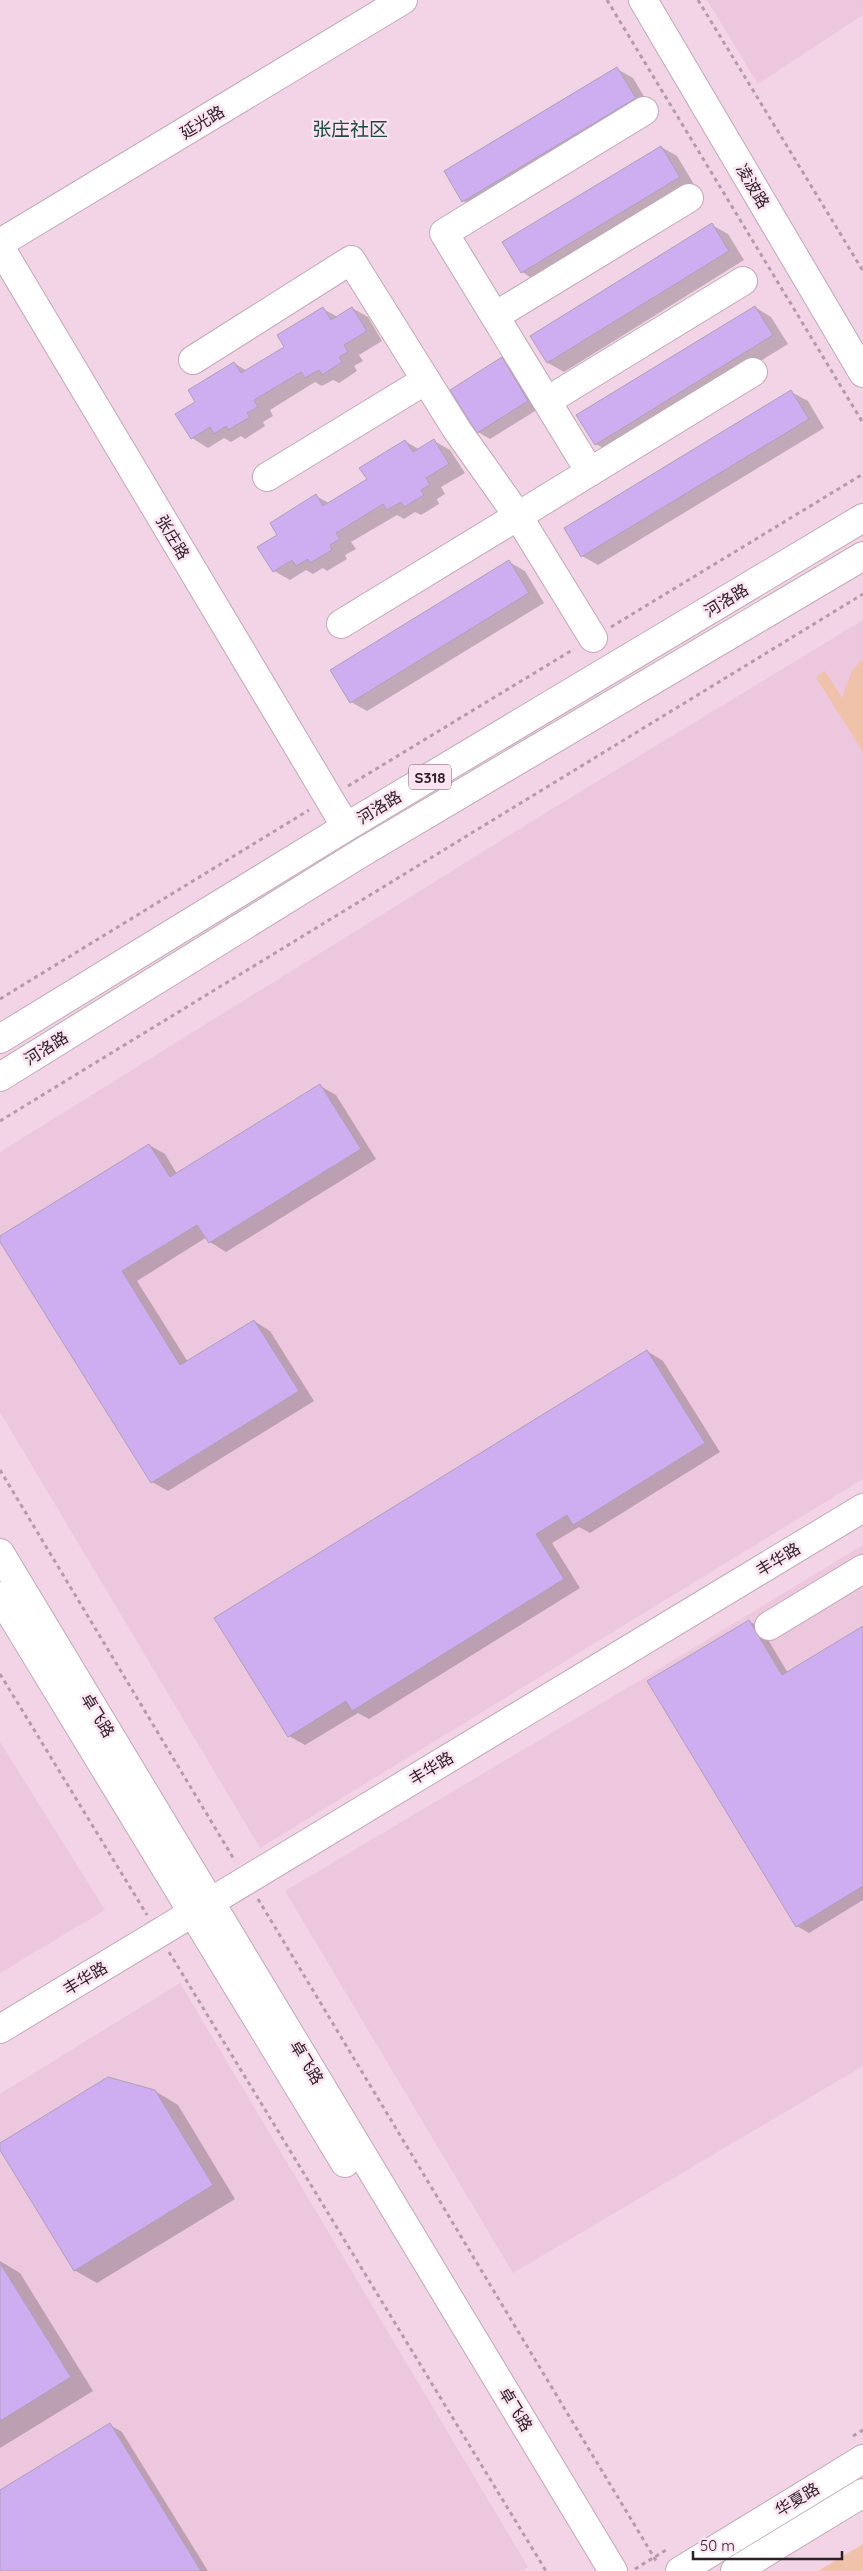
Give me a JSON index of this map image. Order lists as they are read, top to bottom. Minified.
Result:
{"streets":{"street":["延光路","凌波路","张庄路","河洛路","S318","丰华路","卓飞路","华夏路"]},"crossings":[["延光路","张庄路"],["张庄路","河洛路"],["丰华路","卓飞路"]],"districts":["张庄社区"],"scale_bar":"50 m"}
